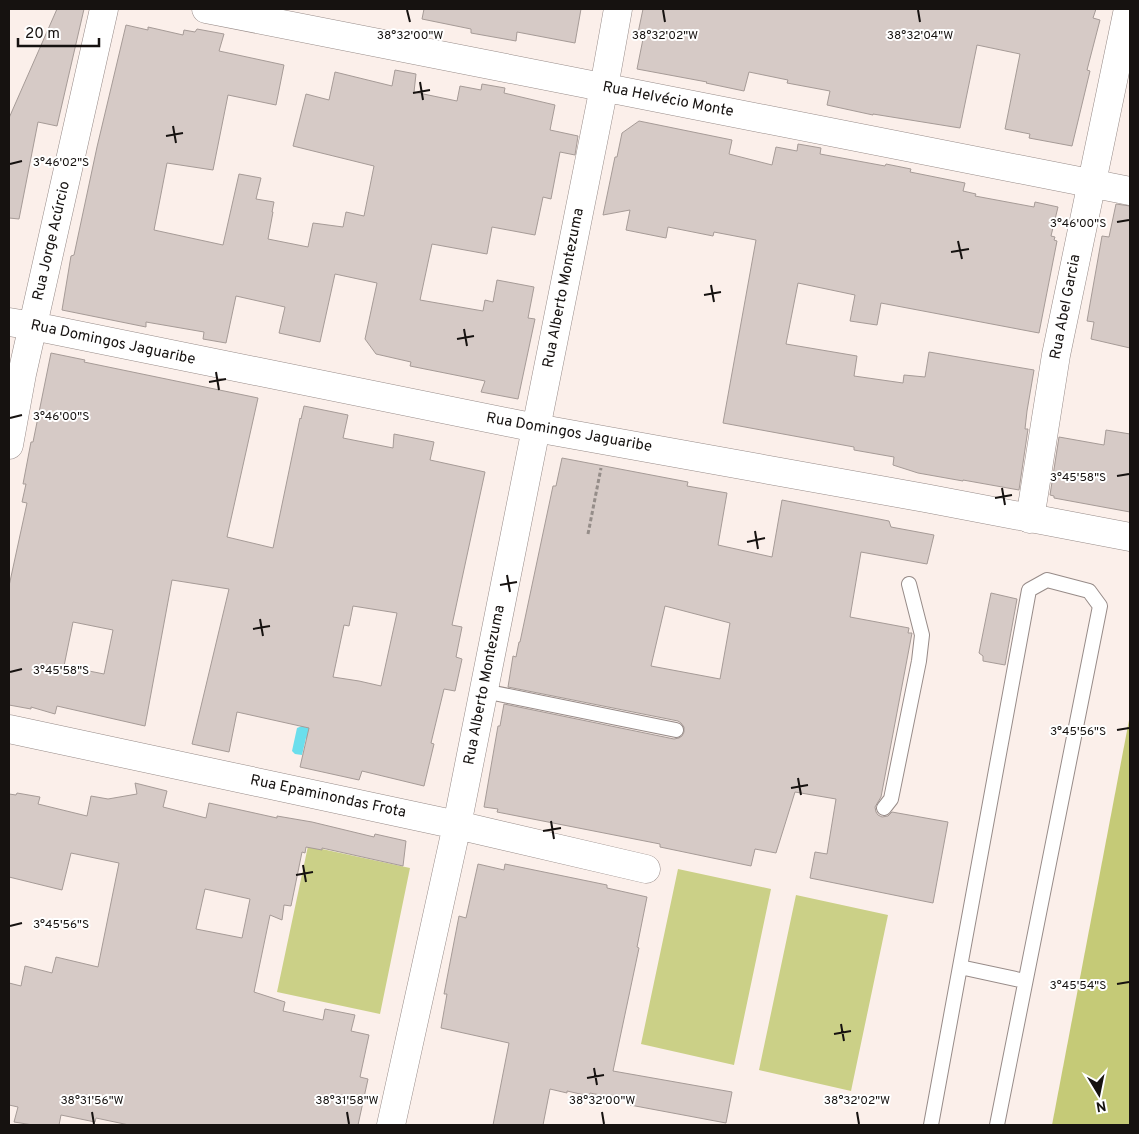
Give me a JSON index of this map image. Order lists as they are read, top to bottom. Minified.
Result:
{"streets":{"street":["Rua Helvécio Monte","Rua Jorge Acúrcio","Rua Alberto Montezuma","Rua Abel Garcia","Rua Domingos Jaguaribe","Rua Epaminondas Frota"]},"crossings":[["Rua Helvécio Monte","Rua Alberto Montezuma"],["Rua Helvécio Monte","Rua Abel Garcia"],["Rua Jorge Acúrcio","Rua Domingos Jaguaribe"],["Rua Alberto Montezuma","Rua Domingos Jaguaribe"],["Rua Alberto Montezuma","Rua Epaminondas Frota"],["Rua Abel Garcia","Rua Domingos Jaguaribe"]],"scale_bar":"20 m","north":"bottom","coordinates":["38°32'00\"W","38°32'04\"W","38°32'02\"W","3°46'02\"S","3°46'00\"S","3°45'58\"S","3°45'56\"S","3°45'54\"S","38°31'56\"W","38°31'58\"W"]}
